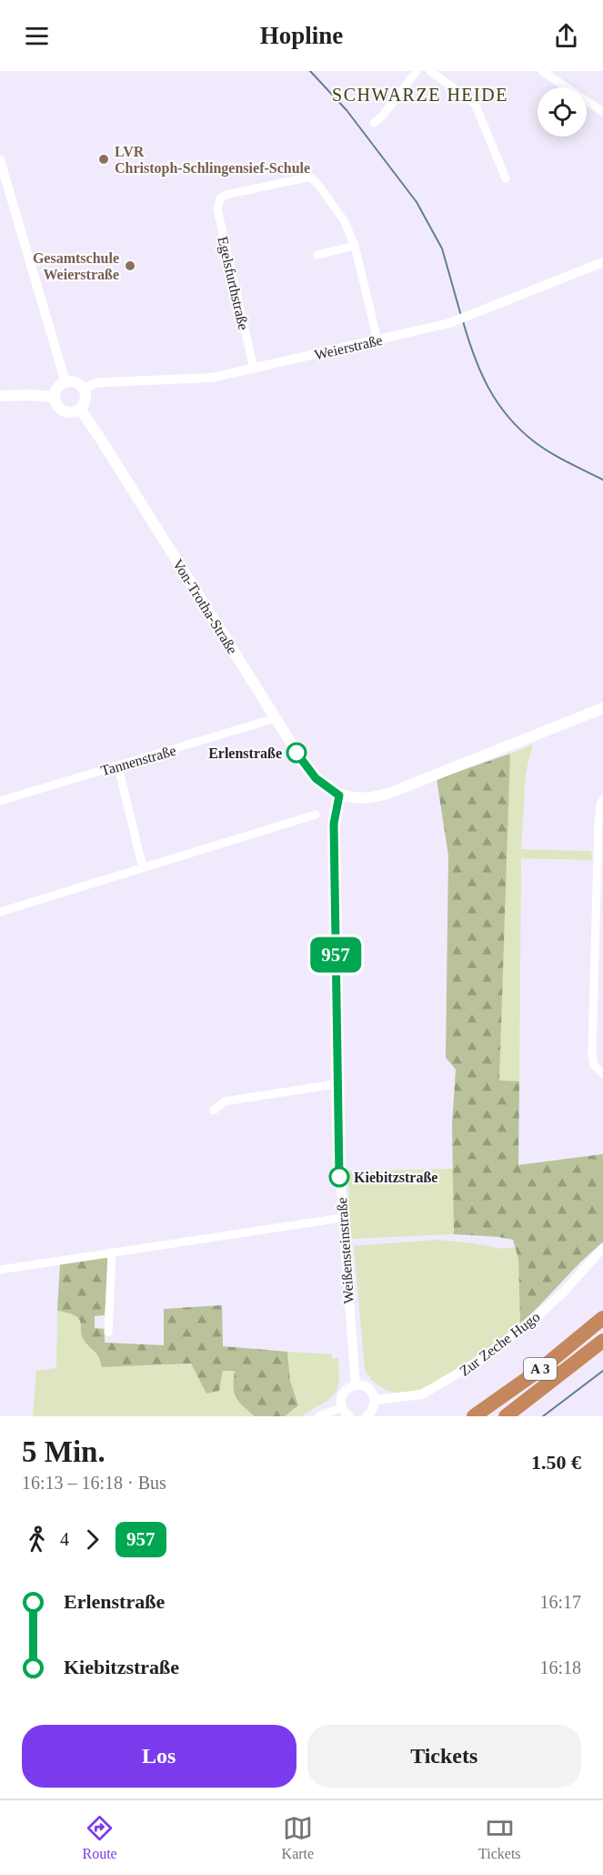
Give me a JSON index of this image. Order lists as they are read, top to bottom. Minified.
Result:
{"streets":{"highway":["A 3"],"main road":["Von-Trotha-Straße"],"street":["Egelsfurthstraße","Weierstraße","Tannenstraße","Weißensteinstraße","Zur Zeche Hugo"]},"crossings":[["Egelsfurthstraße","Weierstraße"],["Weierstraße","Von-Trotha-Straße"],["Von-Trotha-Straße","Tannenstraße"],["Von-Trotha-Straße","Weißensteinstraße"]],"districts":["SCHWARZE HEIDE"],"places":["LVR Christoph-Schlingensief-Schule","Gesamtschule Weierstraße","Erlenstraße","Kiebitzstraße"],"lines":["bus line 957"],"page":{"header":"Hopline","on_map":"957","heading":["5 Min.","16:13 – 16:18 · Bus","1.50 €"],"legs":["4","957"],"list":[{"name":"Erlenstraße","value":"16:17"},{"name":"Kiebitzstraße","value":"16:18"}],"buttons":["Los","Tickets"],"tabs":["Route","Karte","Tickets"]}}
